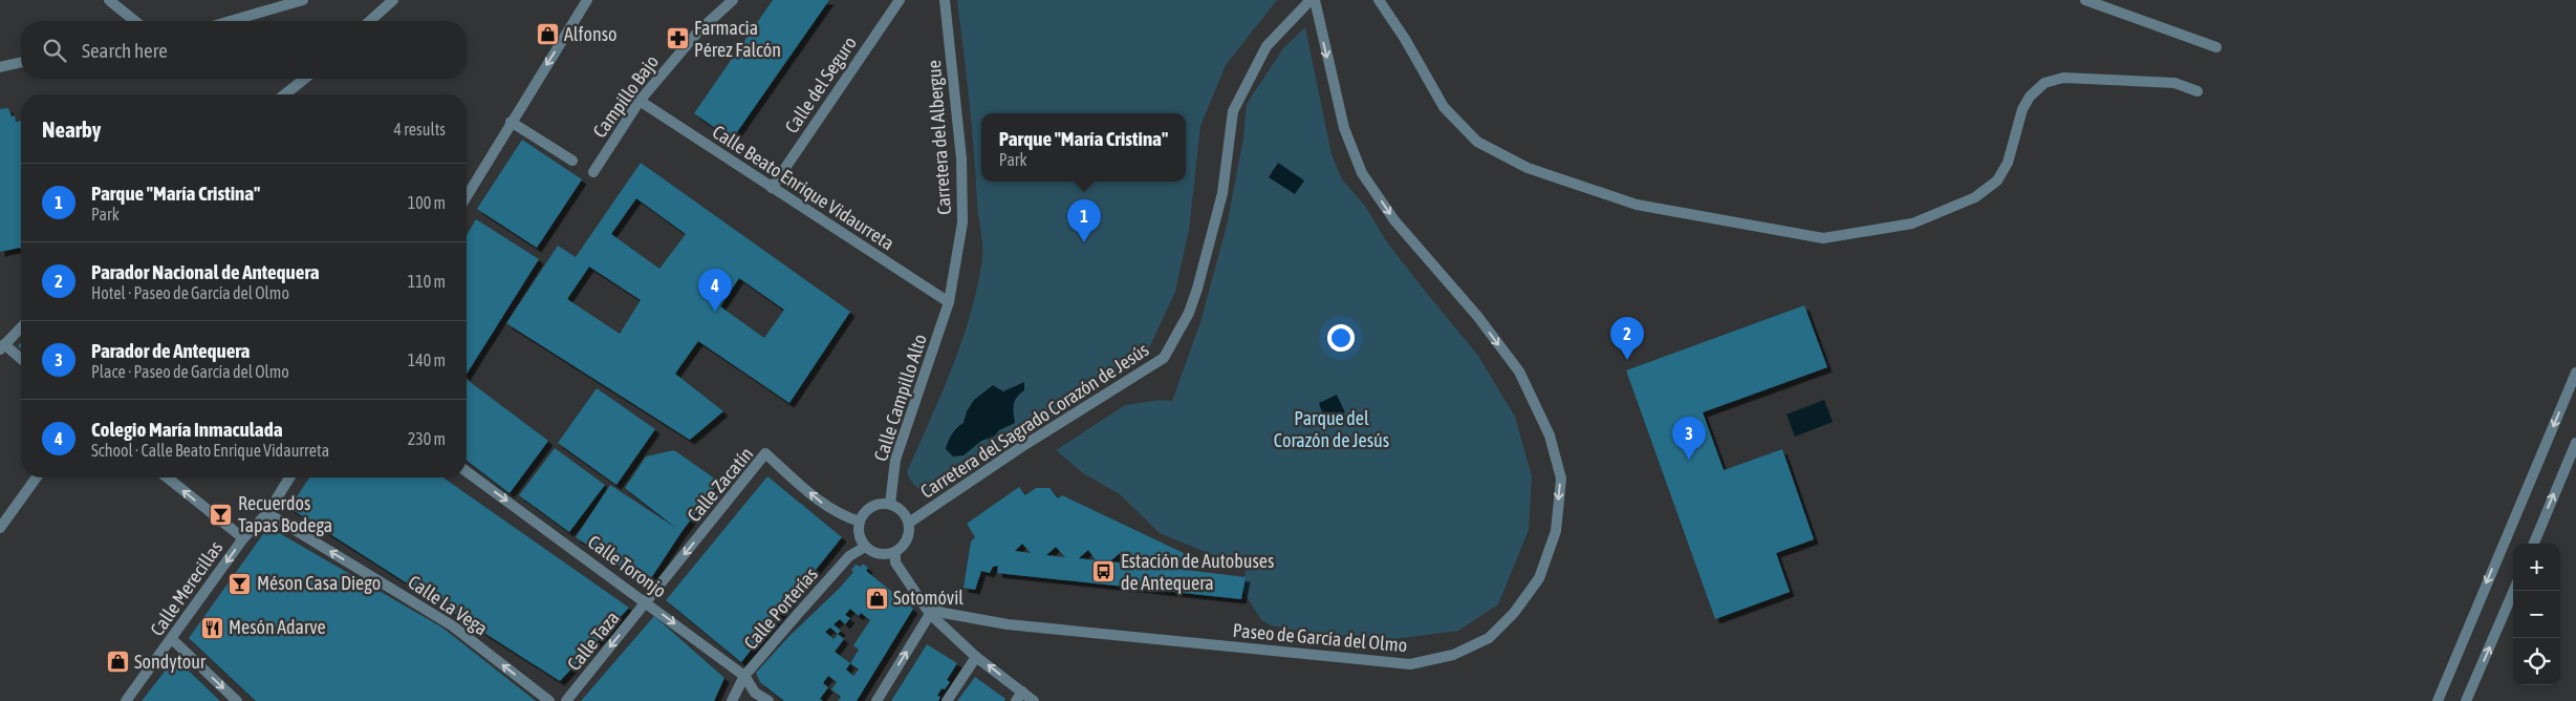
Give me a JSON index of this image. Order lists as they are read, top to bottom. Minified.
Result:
{"streets":{"street":["Calle del Seguro","Campillo Bajo","Carretera del Albergue","Calle Beato Enrique Vidaurreta","Calle Campillo Alto","Carretera del Sagrado Corazón de Jesús","Calle Zacatín","Calle Toronjo","Calle Merecillas","Calle La Vega","Calle Porterías","Paseo de García del Olmo","Calle Taza"]},"crossings":[["Calle del Seguro","Calle Beato Enrique Vidaurreta"],["Campillo Bajo","Calle Beato Enrique Vidaurreta"],["Carretera del Albergue","Calle Beato Enrique Vidaurreta"],["Carretera del Albergue","Calle Campillo Alto"],["Calle Beato Enrique Vidaurreta","Calle Campillo Alto"],["Calle Campillo Alto","Carretera del Sagrado Corazón de Jesús"],["Calle Campillo Alto","Calle Zacatín"],["Calle Campillo Alto","Calle Porterías"],["Carretera del Sagrado Corazón de Jesús","Calle Zacatín"],["Carretera del Sagrado Corazón de Jesús","Calle Porterías"],["Carretera del Sagrado Corazón de Jesús","Paseo de García del Olmo"],["Calle Zacatín","Calle Toronjo"],["Calle Zacatín","Calle Porterías"],["Calle Zacatín","Calle Taza"],["Calle Toronjo","Calle Porterías"],["Calle Toronjo","Calle Taza"],["Calle Merecillas","Calle La Vega"]],"one_way":["Calle Toronjo","Calle Merecillas","Calle La Vega","Calle Taza"],"parks":["Parque del Corazón de Jesús"],"places":{"shop":["Alfonso","Sotomóvil","Sondytour"],"pharmacy":["Farmacia Pérez Falcón"],"bar":["Recuerdos Tapas Bodega","Méson Casa Diego"],"bus stop":["Estación de Autobuses de Antequera"],"restaurant":["Mesón Adarve"]},"page":{"search":"Search here","heading":["Nearby","4 results"],"popup":["Parque \"María Cristina\"","Park"],"list":[{"mark":"1","name":"Parque \"María Cristina\"","note":"Park","value":"100 m"},{"mark":"2","name":"Parador Nacional de Antequera","note":"Hotel · Paseo de García del Olmo","value":"110 m"},{"mark":"3","name":"Parador de Antequera","note":"Place · Paseo de García del Olmo","value":"140 m"},{"mark":"4","name":"Colegio María Inmaculada","note":"School · Calle Beato Enrique Vidaurreta","value":"230 m"}],"pins":["1","4","2","3"],"map_buttons":["+","−"]}}
